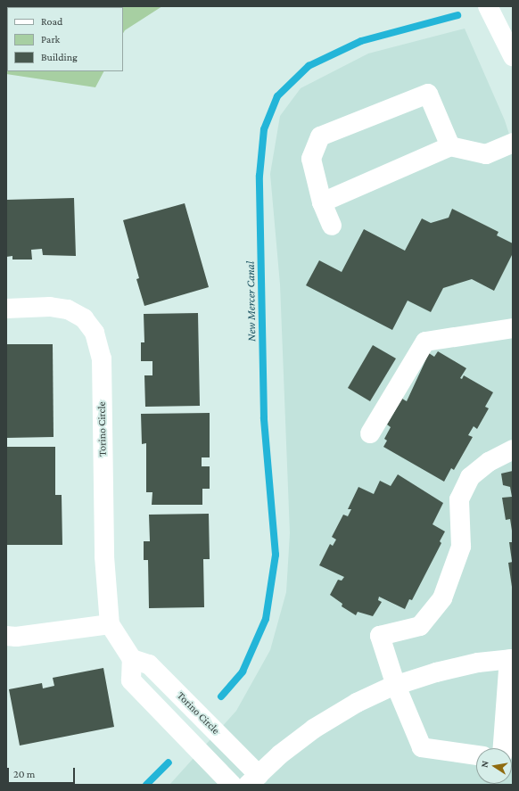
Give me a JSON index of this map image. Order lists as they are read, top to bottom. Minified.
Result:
{"streets":{"street":["Torino Circle"]},"water":["New Mercer Canal"],"legend":["Road","Park","Building"],"scale_bar":"20 m","north":"left"}
